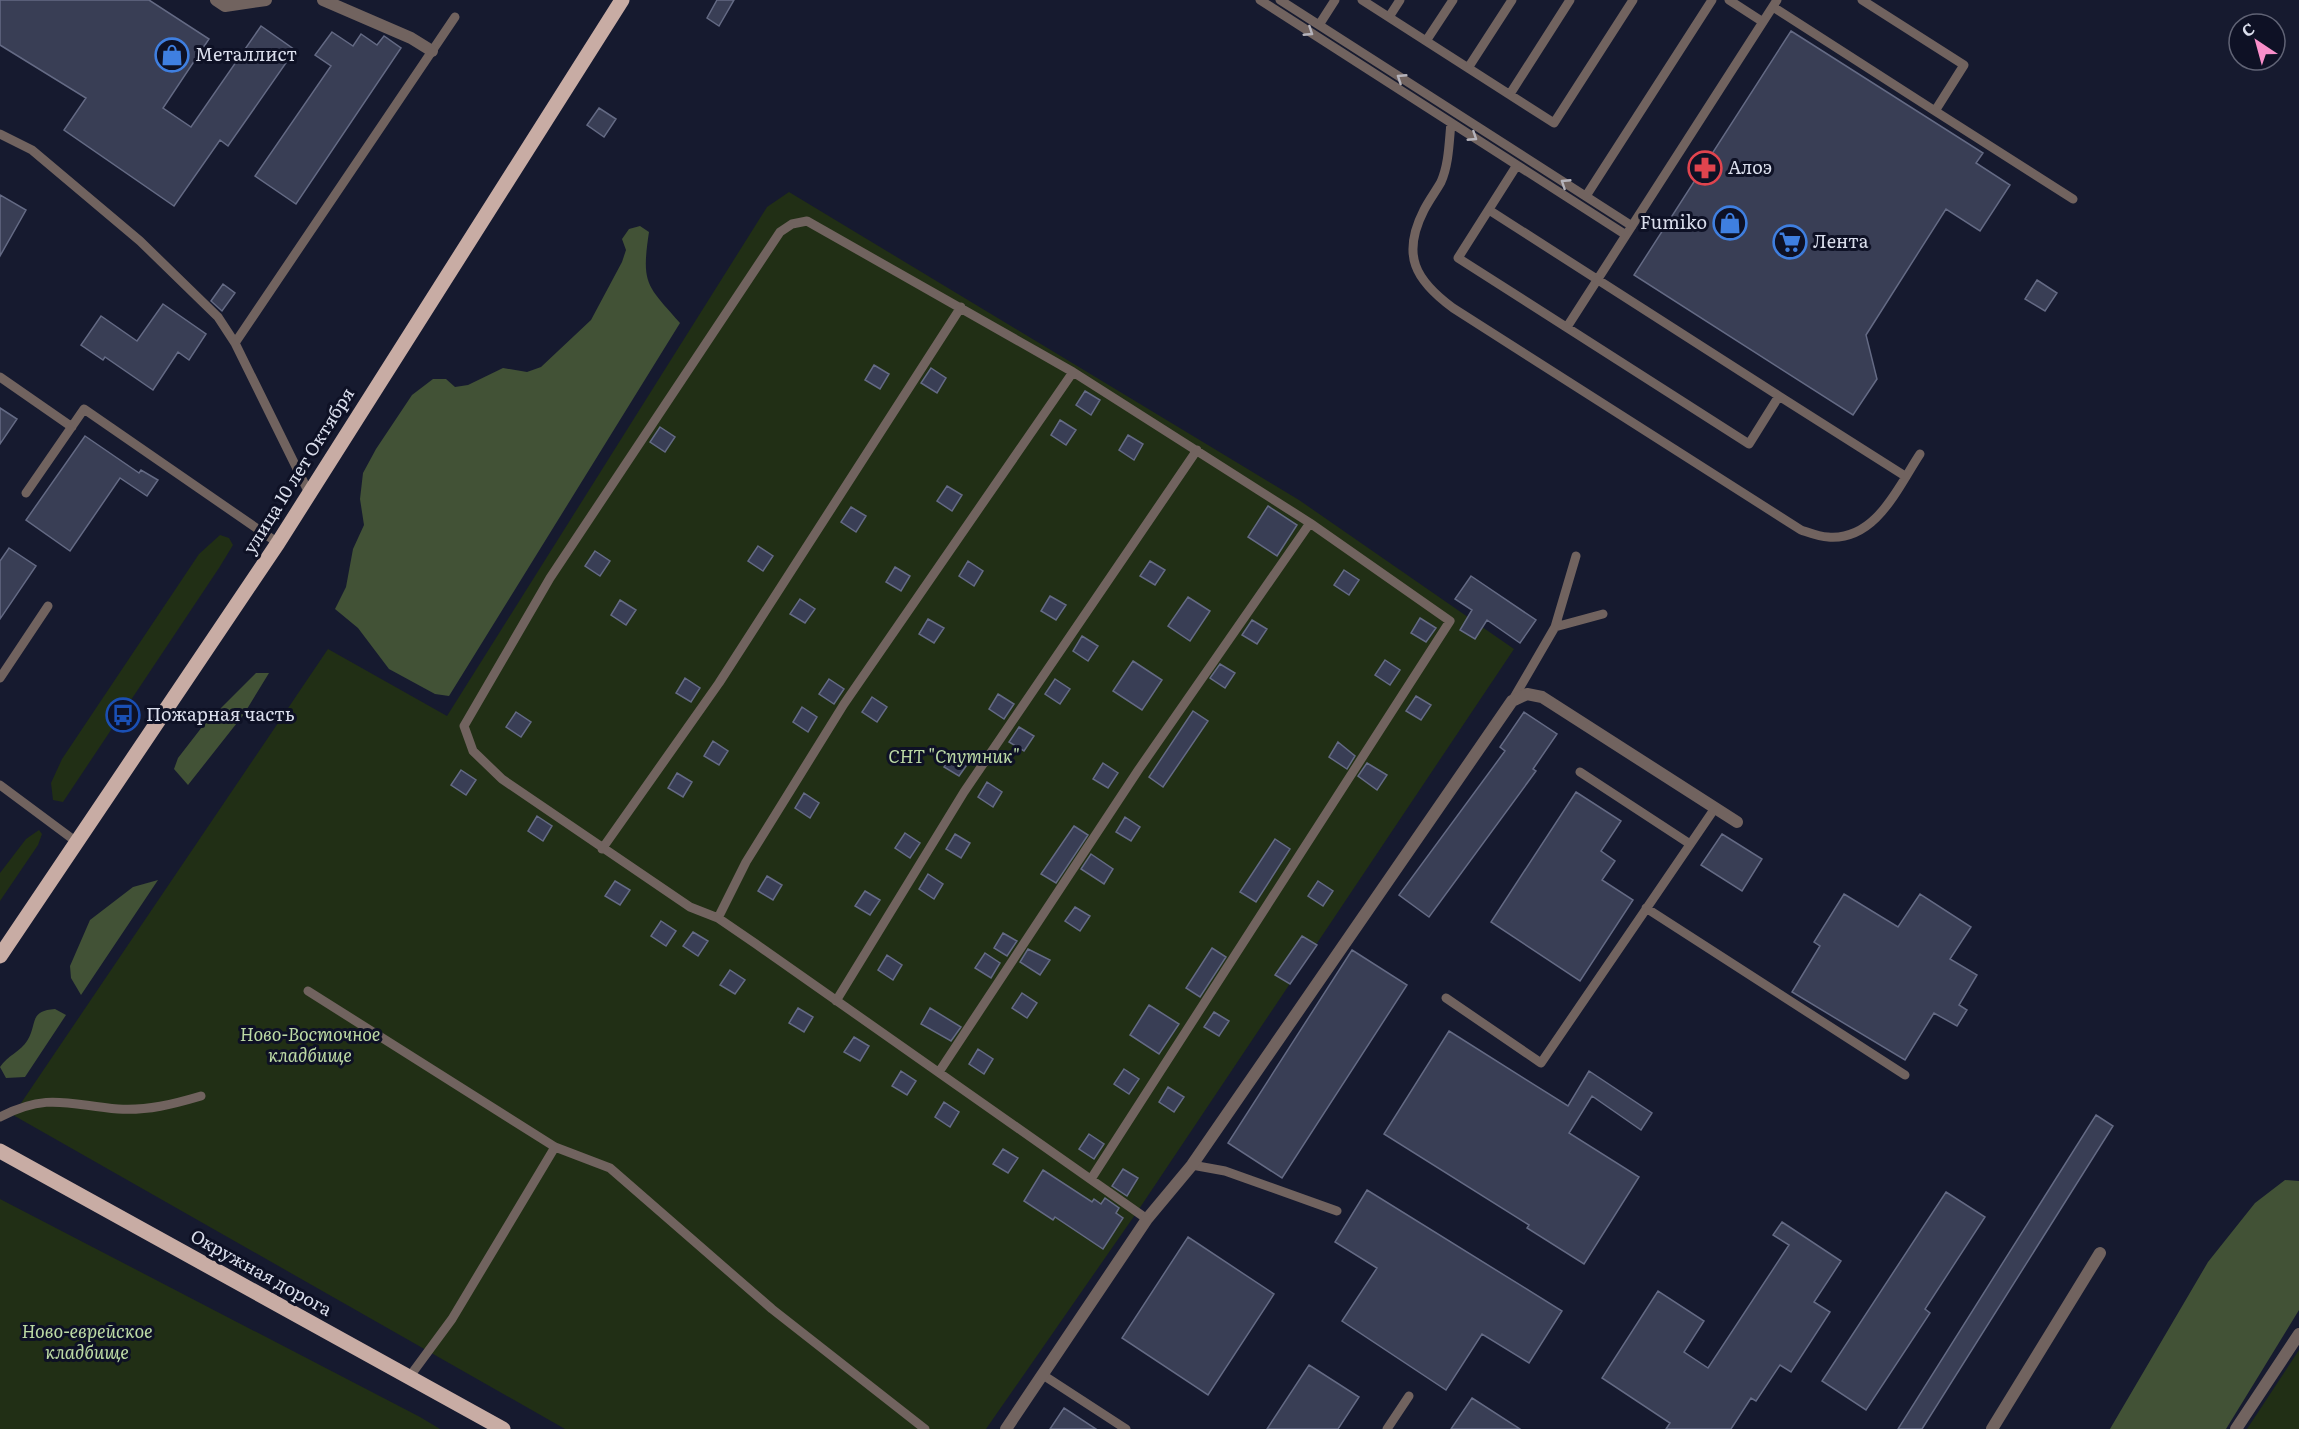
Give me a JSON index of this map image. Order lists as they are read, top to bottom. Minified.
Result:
{"streets":{"main road":["улица 10 лет Октября","Окружная дорога"]},"parks":["СНТ \"Спутник\"","Ново-Восточное кладбище","Ново-еврейское кладбище"],"places":{"shop":["Металлист","Fumiko"],"pharmacy":["Алоэ"],"supermarket":["Лента"],"bus stop":["Пожарная часть"]},"north":"top left"}
